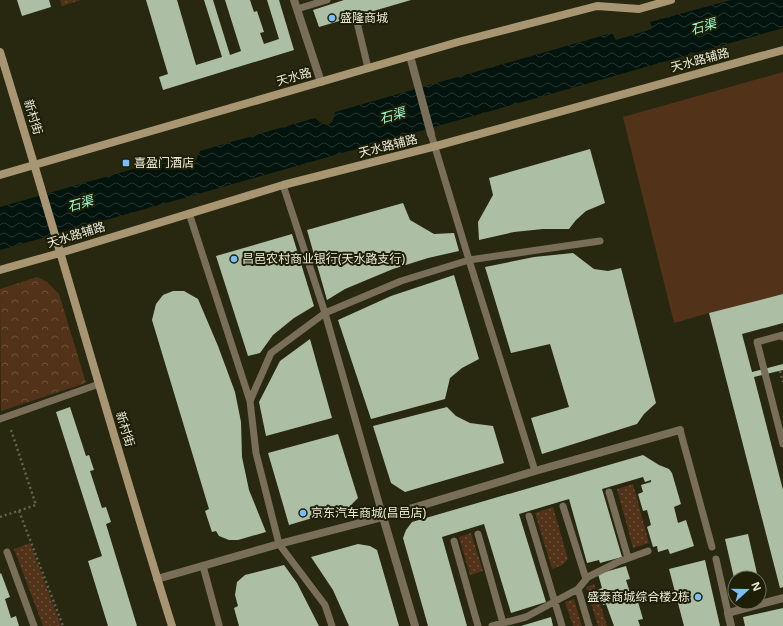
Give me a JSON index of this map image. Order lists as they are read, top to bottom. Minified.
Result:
{"streets":{"street":["天水路辅路","天水路","新村街"]},"crossings":[["天水路辅路","新村街"],["天水路","新村街"]],"water":["石渠"],"places":{"other":["盛隆商城","昌邑农村商业银行(天水路支行)","京东汽车商城(昌邑店)","盛泰商城综合楼2栋"],"transit":["喜盈门酒店"]},"north":"right"}
